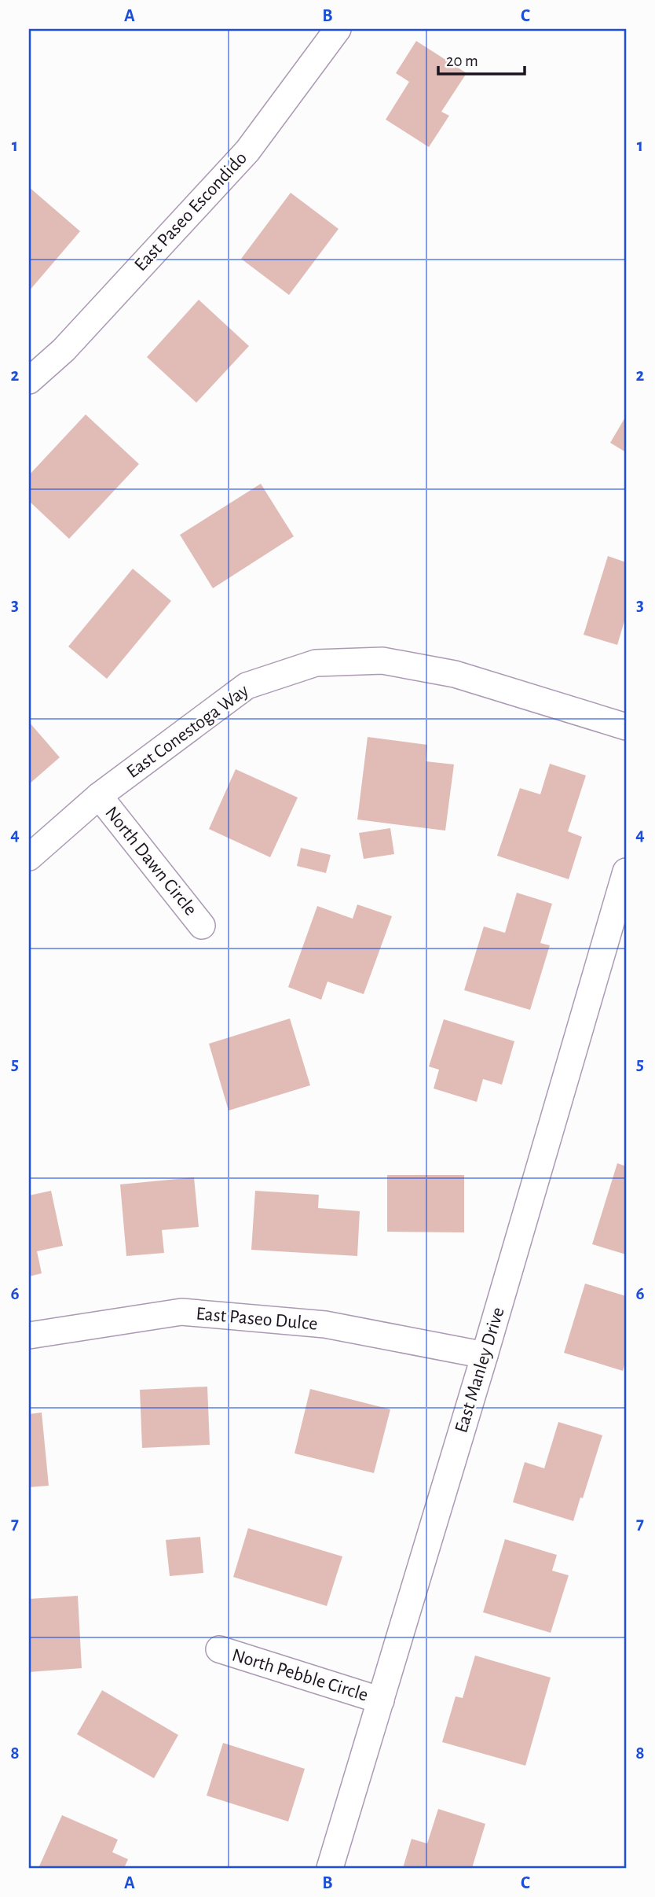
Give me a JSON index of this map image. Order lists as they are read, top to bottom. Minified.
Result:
{"streets":{"street":["East Paseo Escondido","East Conestoga Way","North Dawn Circle","East Paseo Dulce","East Manley Drive","North Pebble Circle"]},"crossings":[["East Conestoga Way","North Dawn Circle"],["East Paseo Dulce","East Manley Drive"],["East Manley Drive","North Pebble Circle"]],"scale_bar":"20 m","grid":{"columns":["A","B","C"],"rows":["1","2","3","4","5","6","7","8"]}}
